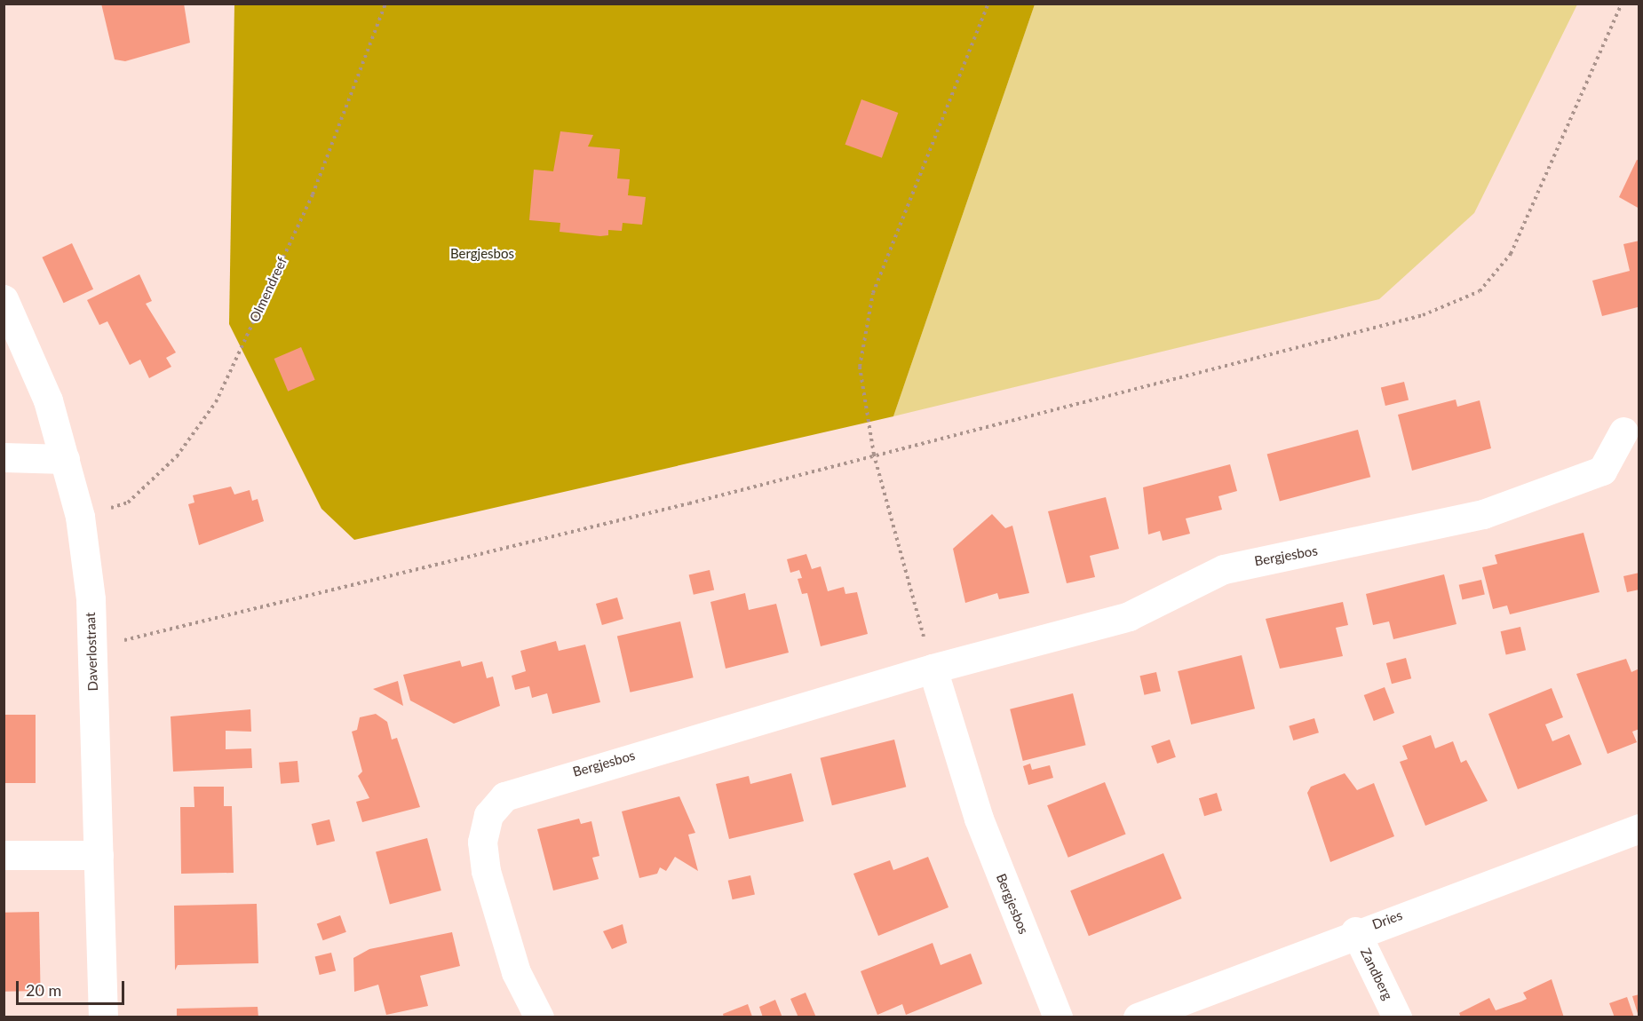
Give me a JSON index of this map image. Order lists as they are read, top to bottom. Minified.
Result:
{"streets":{"street":["Bergjesbos","Daverlostraat","Dries","Zandberg"],"path":["Olmendreef"]},"crossings":[["Olmendreef","Daverlostraat"],["Dries","Zandberg"]],"parks":["Bergjesbos"],"scale_bar":"20 m"}
